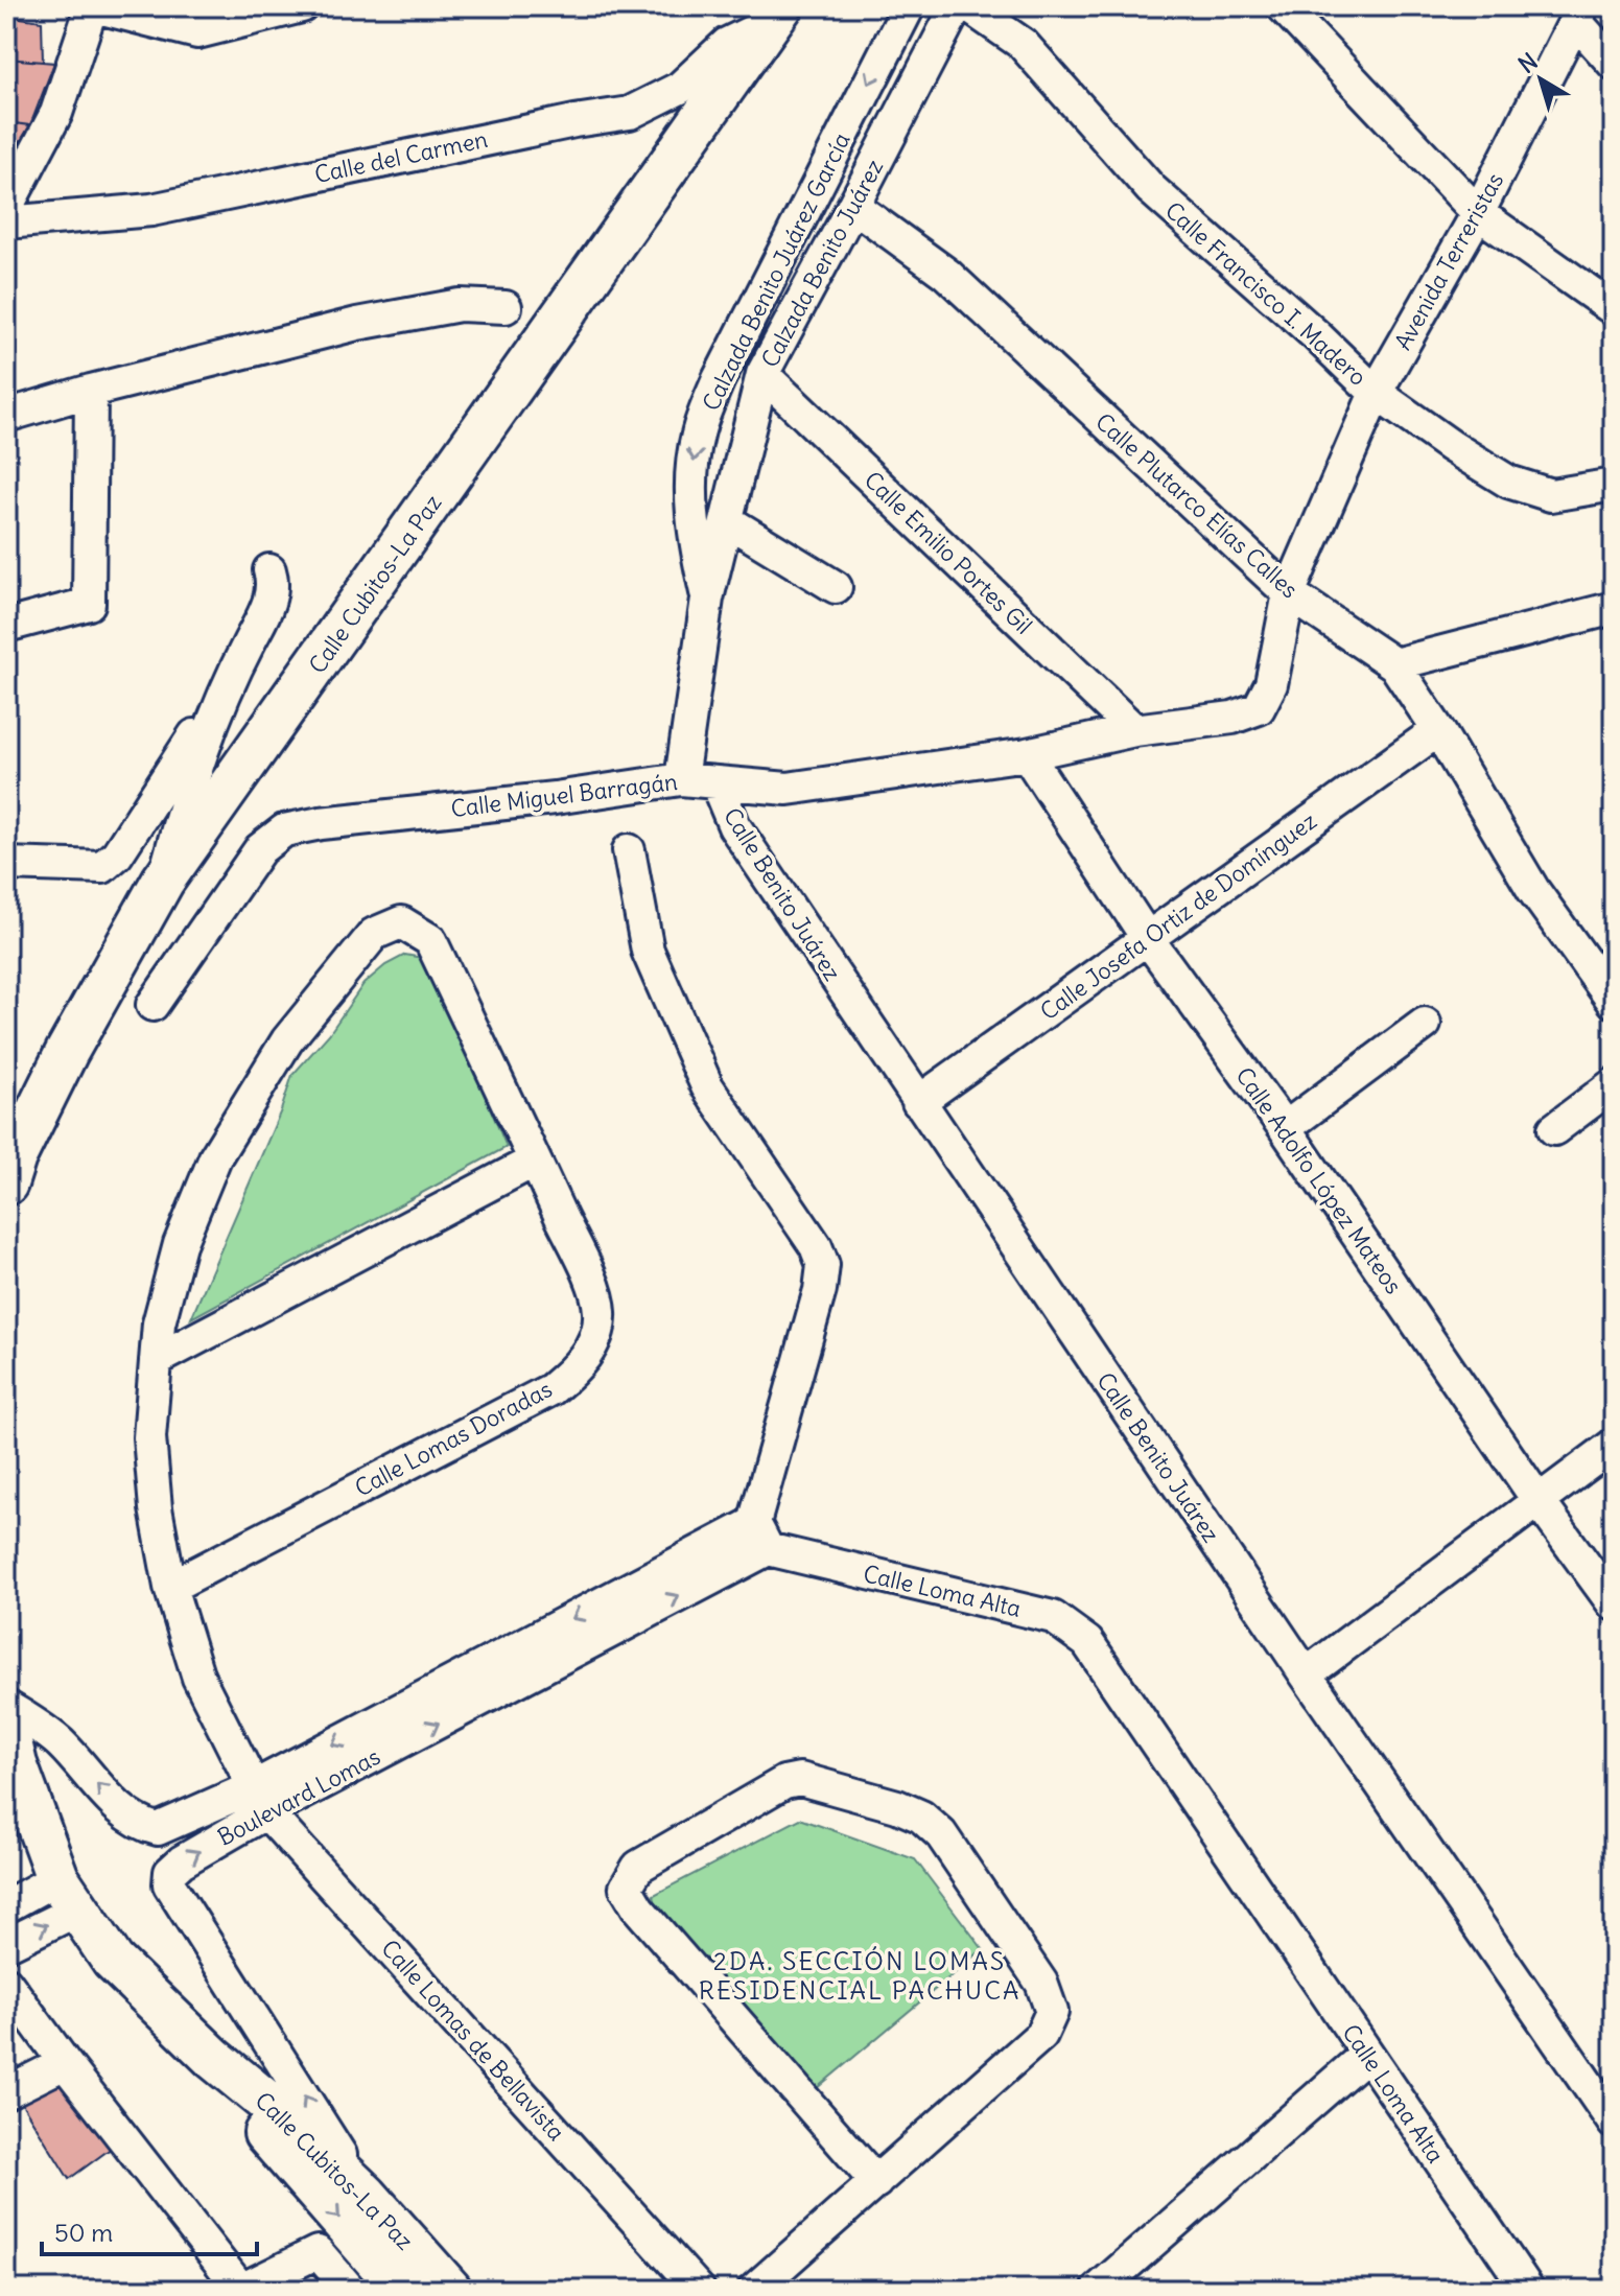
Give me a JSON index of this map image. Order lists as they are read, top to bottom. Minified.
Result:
{"streets":{"main road":["Calle Cubitos-La Paz"],"street":["Calle del Carmen","Avenida Terreristas","Calzada Benito Juárez","Calzada Benito Juárez García","Calle Francisco I. Madero","Calle Plutarco Elías Calles","Calle Emilio Portes Gil","Calle Miguel Barragán","Calle Benito Juárez","Calle Josefa Ortiz de Domínguez","Calle Adolfo López Mateos","Calle Lomas Doradas","Calle Loma Alta","Boulevard Lomas","Calle Lomas de Bellavista"]},"crossings":[["Calle del Carmen","Calle Cubitos-La Paz"],["Avenida Terreristas","Calle Francisco I. Madero"],["Avenida Terreristas","Calle Plutarco Elías Calles"],["Avenida Terreristas","Calle Miguel Barragán"],["Calzada Benito Juárez","Calzada Benito Juárez García"],["Calzada Benito Juárez","Calle Plutarco Elías Calles"],["Calzada Benito Juárez","Calle Emilio Portes Gil"],["Calzada Benito Juárez","Calle Miguel Barragán"],["Calle Plutarco Elías Calles","Calle Josefa Ortiz de Domínguez"],["Calle Emilio Portes Gil","Calle Miguel Barragán"],["Calle Cubitos-La Paz","Boulevard Lomas"],["Calle Miguel Barragán","Calle Benito Juárez"],["Calle Miguel Barragán","Calle Adolfo López Mateos"],["Calle Benito Juárez","Calle Josefa Ortiz de Domínguez"],["Calle Josefa Ortiz de Domínguez","Calle Adolfo López Mateos"],["Calle Lomas Doradas","Calle Lomas de Bellavista"],["Calle Loma Alta","Boulevard Lomas"],["Boulevard Lomas","Calle Lomas de Bellavista"]],"one_way":["Calzada Benito Juárez García"],"districts":["2DA. SECCIÓN LOMAS RESIDENCIAL PACHUCA"],"scale_bar":"50 m","north":"top left"}
